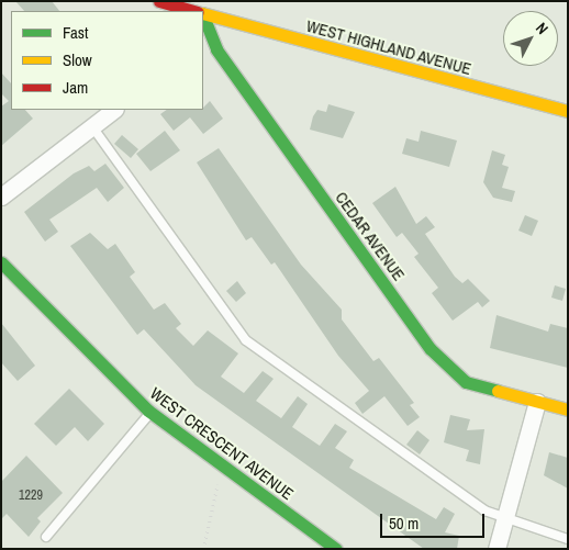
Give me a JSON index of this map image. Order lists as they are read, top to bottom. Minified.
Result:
{"streets":{"street":["WEST HIGHLAND AVENUE","CEDAR AVENUE","WEST CRESCENT AVENUE"]},"house_numbers":["1229"],"legend":["Fast","Slow","Jam"],"scale_bar":"50 m","north":"top right"}
